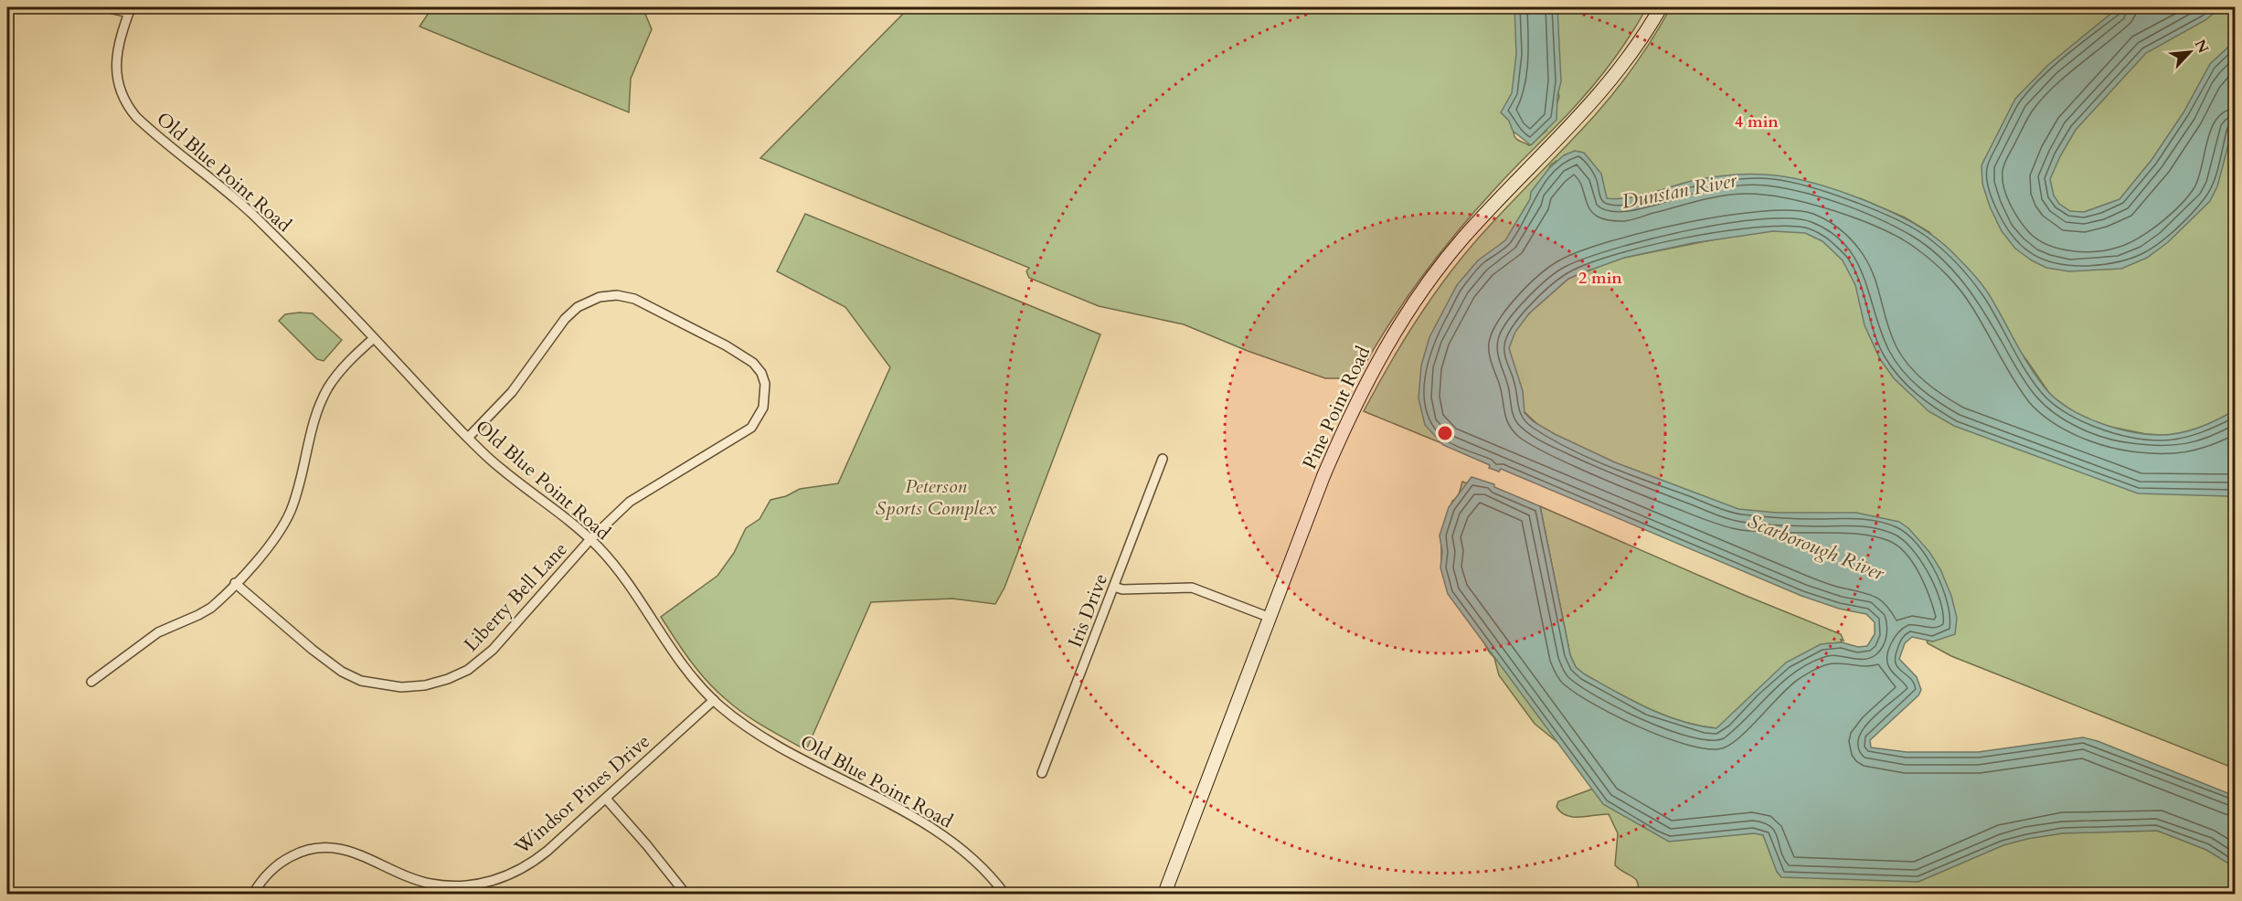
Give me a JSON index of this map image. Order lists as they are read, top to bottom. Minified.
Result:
{"streets":{"main road":["Pine Point Road"],"street":["Old Blue Point Road","Liberty Bell Lane","Iris Drive","Windsor Pines Drive"]},"crossings":[["Old Blue Point Road","Liberty Bell Lane"],["Old Blue Point Road","Windsor Pines Drive"]],"water":["Dunstan River","Scarborough River"],"parks":["Peterson Sports Complex"],"north":"top right","rings":["4 min","2 min"]}
